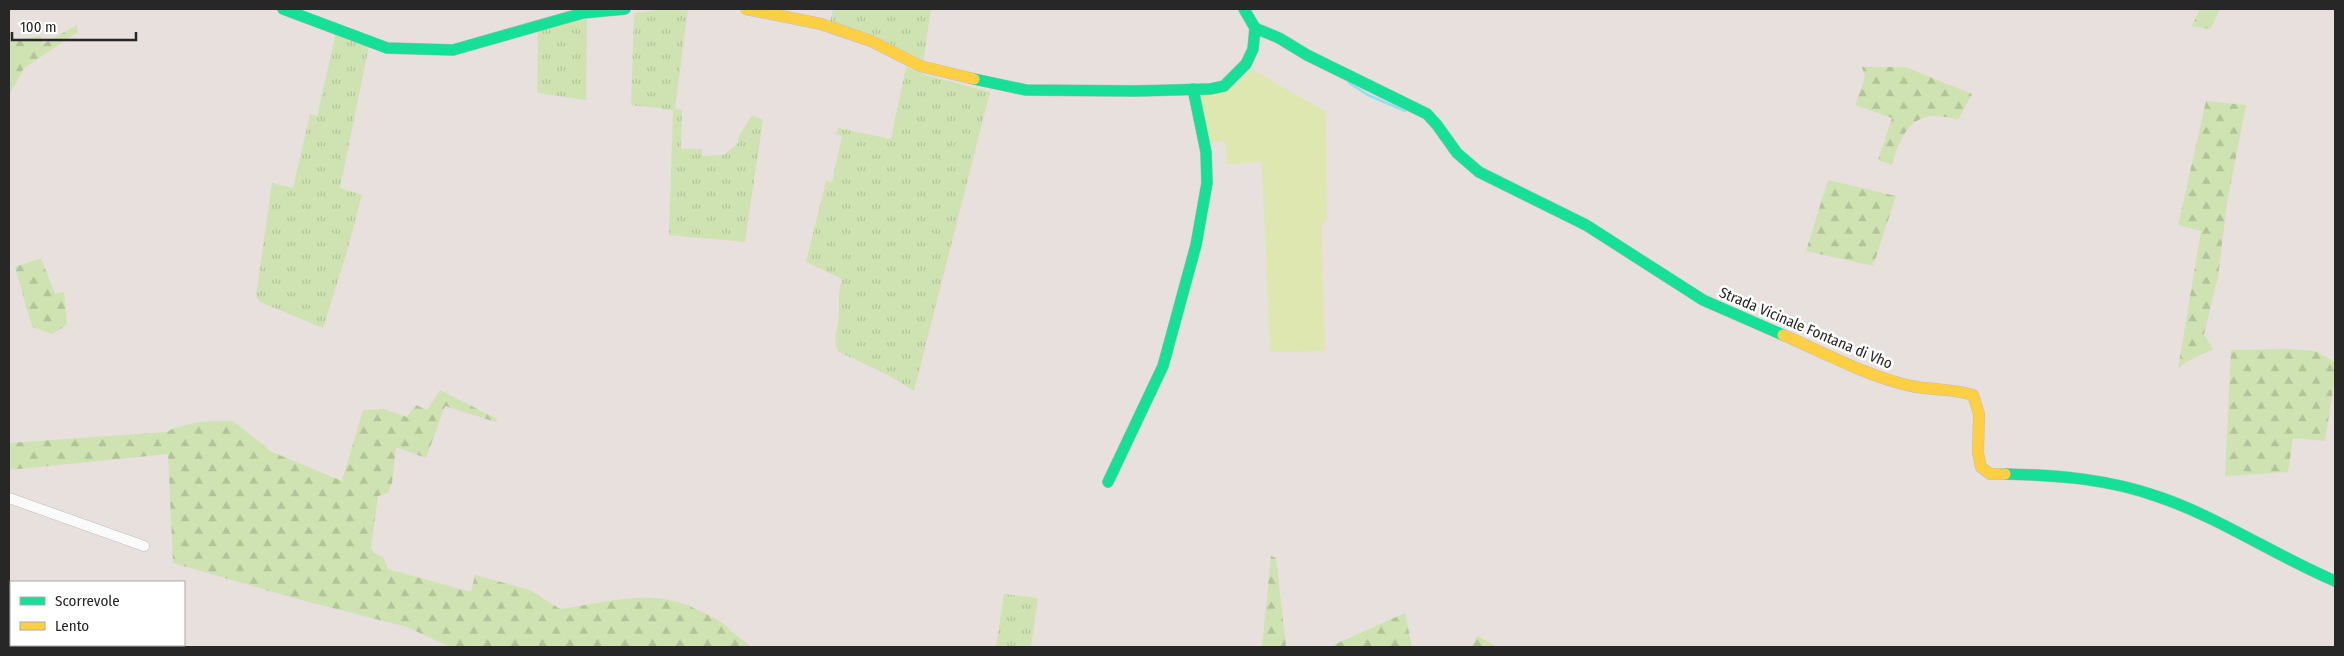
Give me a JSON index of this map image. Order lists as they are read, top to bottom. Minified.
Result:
{"streets":{"street":["Strada Vicinale Fontana di Vho"]},"legend":["Scorrevole","Lento"],"scale_bar":"100 m"}
